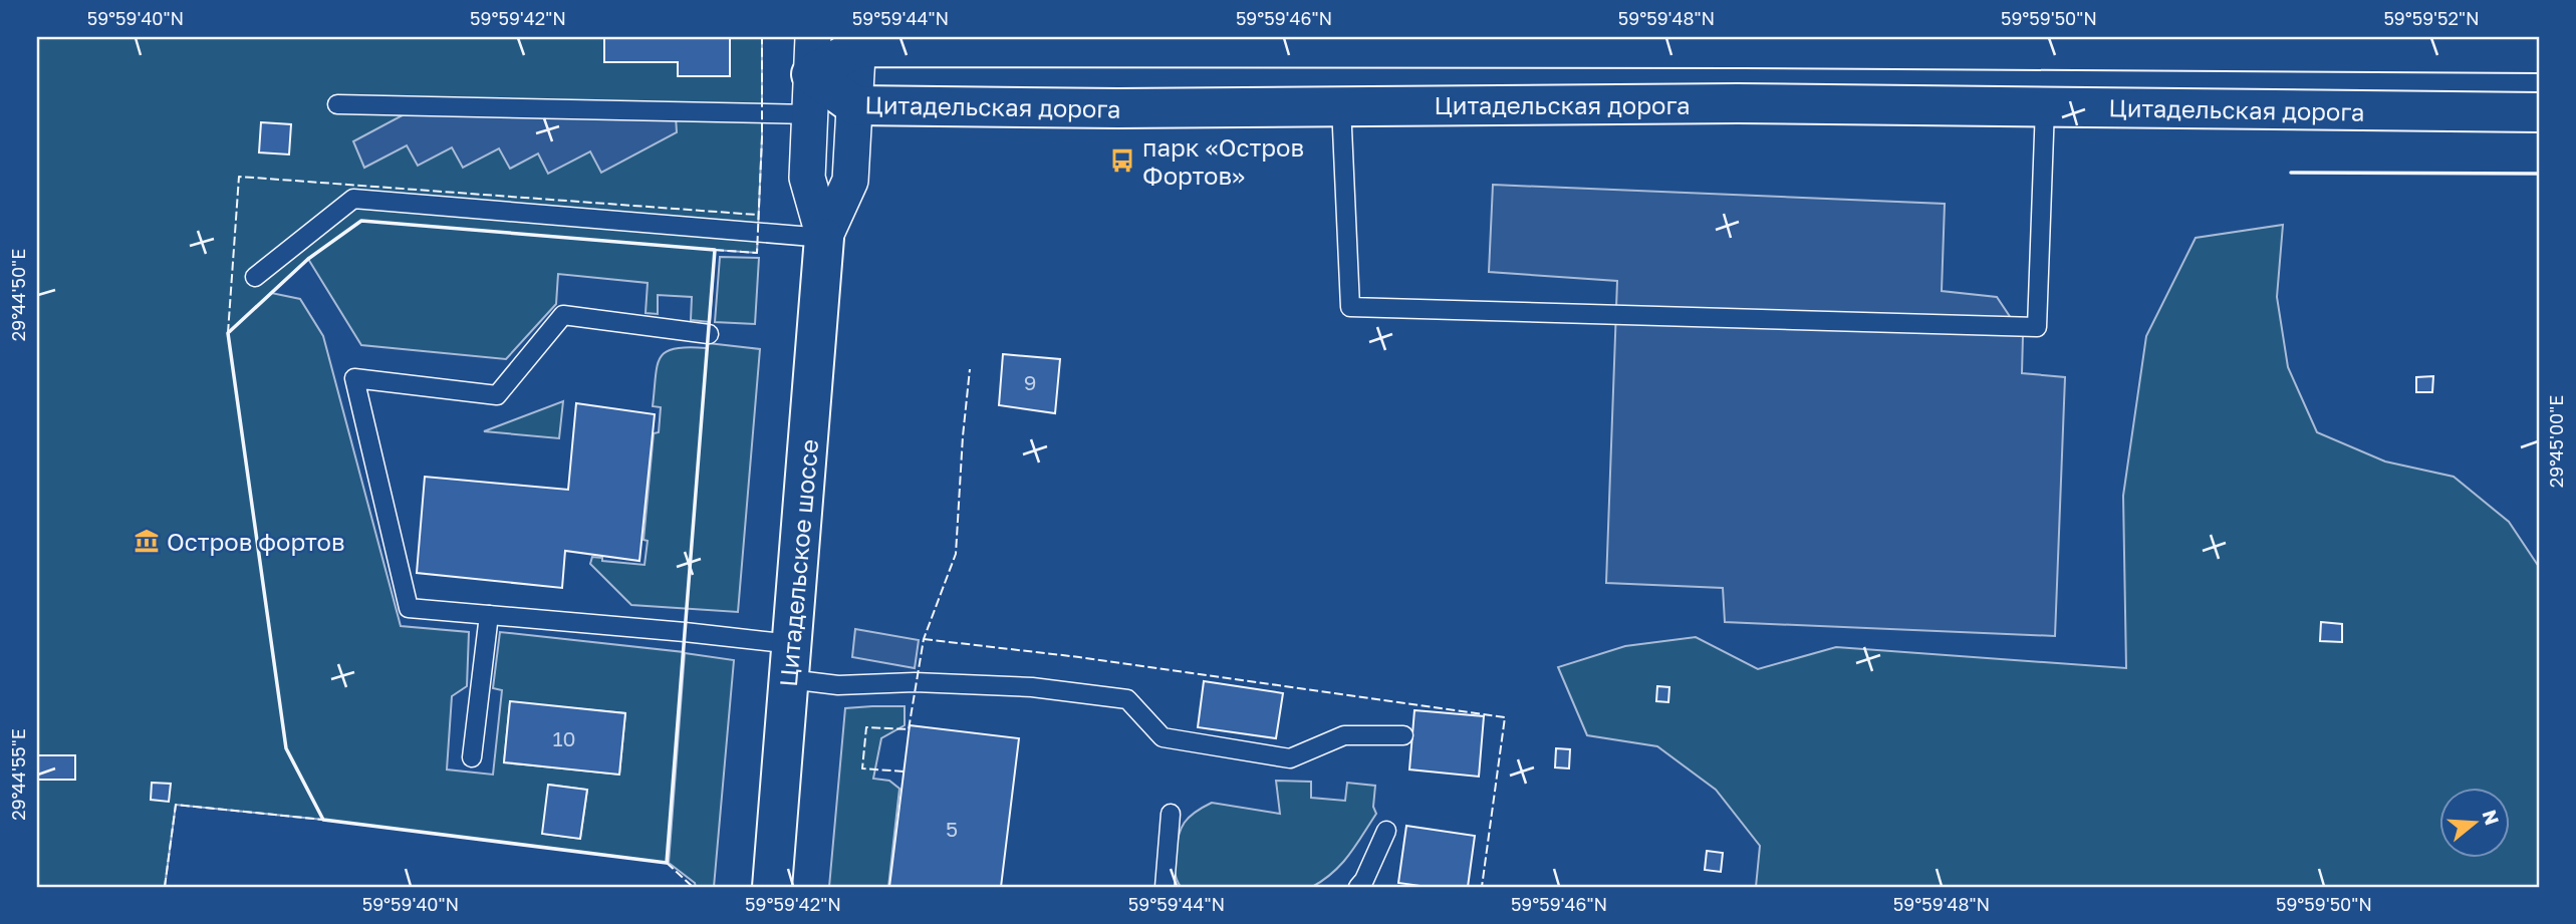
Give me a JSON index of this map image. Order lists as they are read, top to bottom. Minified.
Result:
{"streets":{"street":["Цитадельская дорога","Цитадельское шоссе"]},"crossings":[["Цитадельская дорога","Цитадельское шоссе"]],"places":{"bus stop":["парк «Остров Фортов»"],"museum":["Остров фортов"]},"house_numbers":["9","10","5"],"north":"right","coordinates":["59°59'40\"N","59°59'42\"N","59°59'44\"N","59°59'46\"N","59°59'48\"N","59°59'50\"N","59°59'52\"N","29°44'50\"E","29°45'00\"E","29°44'55\"E"]}
